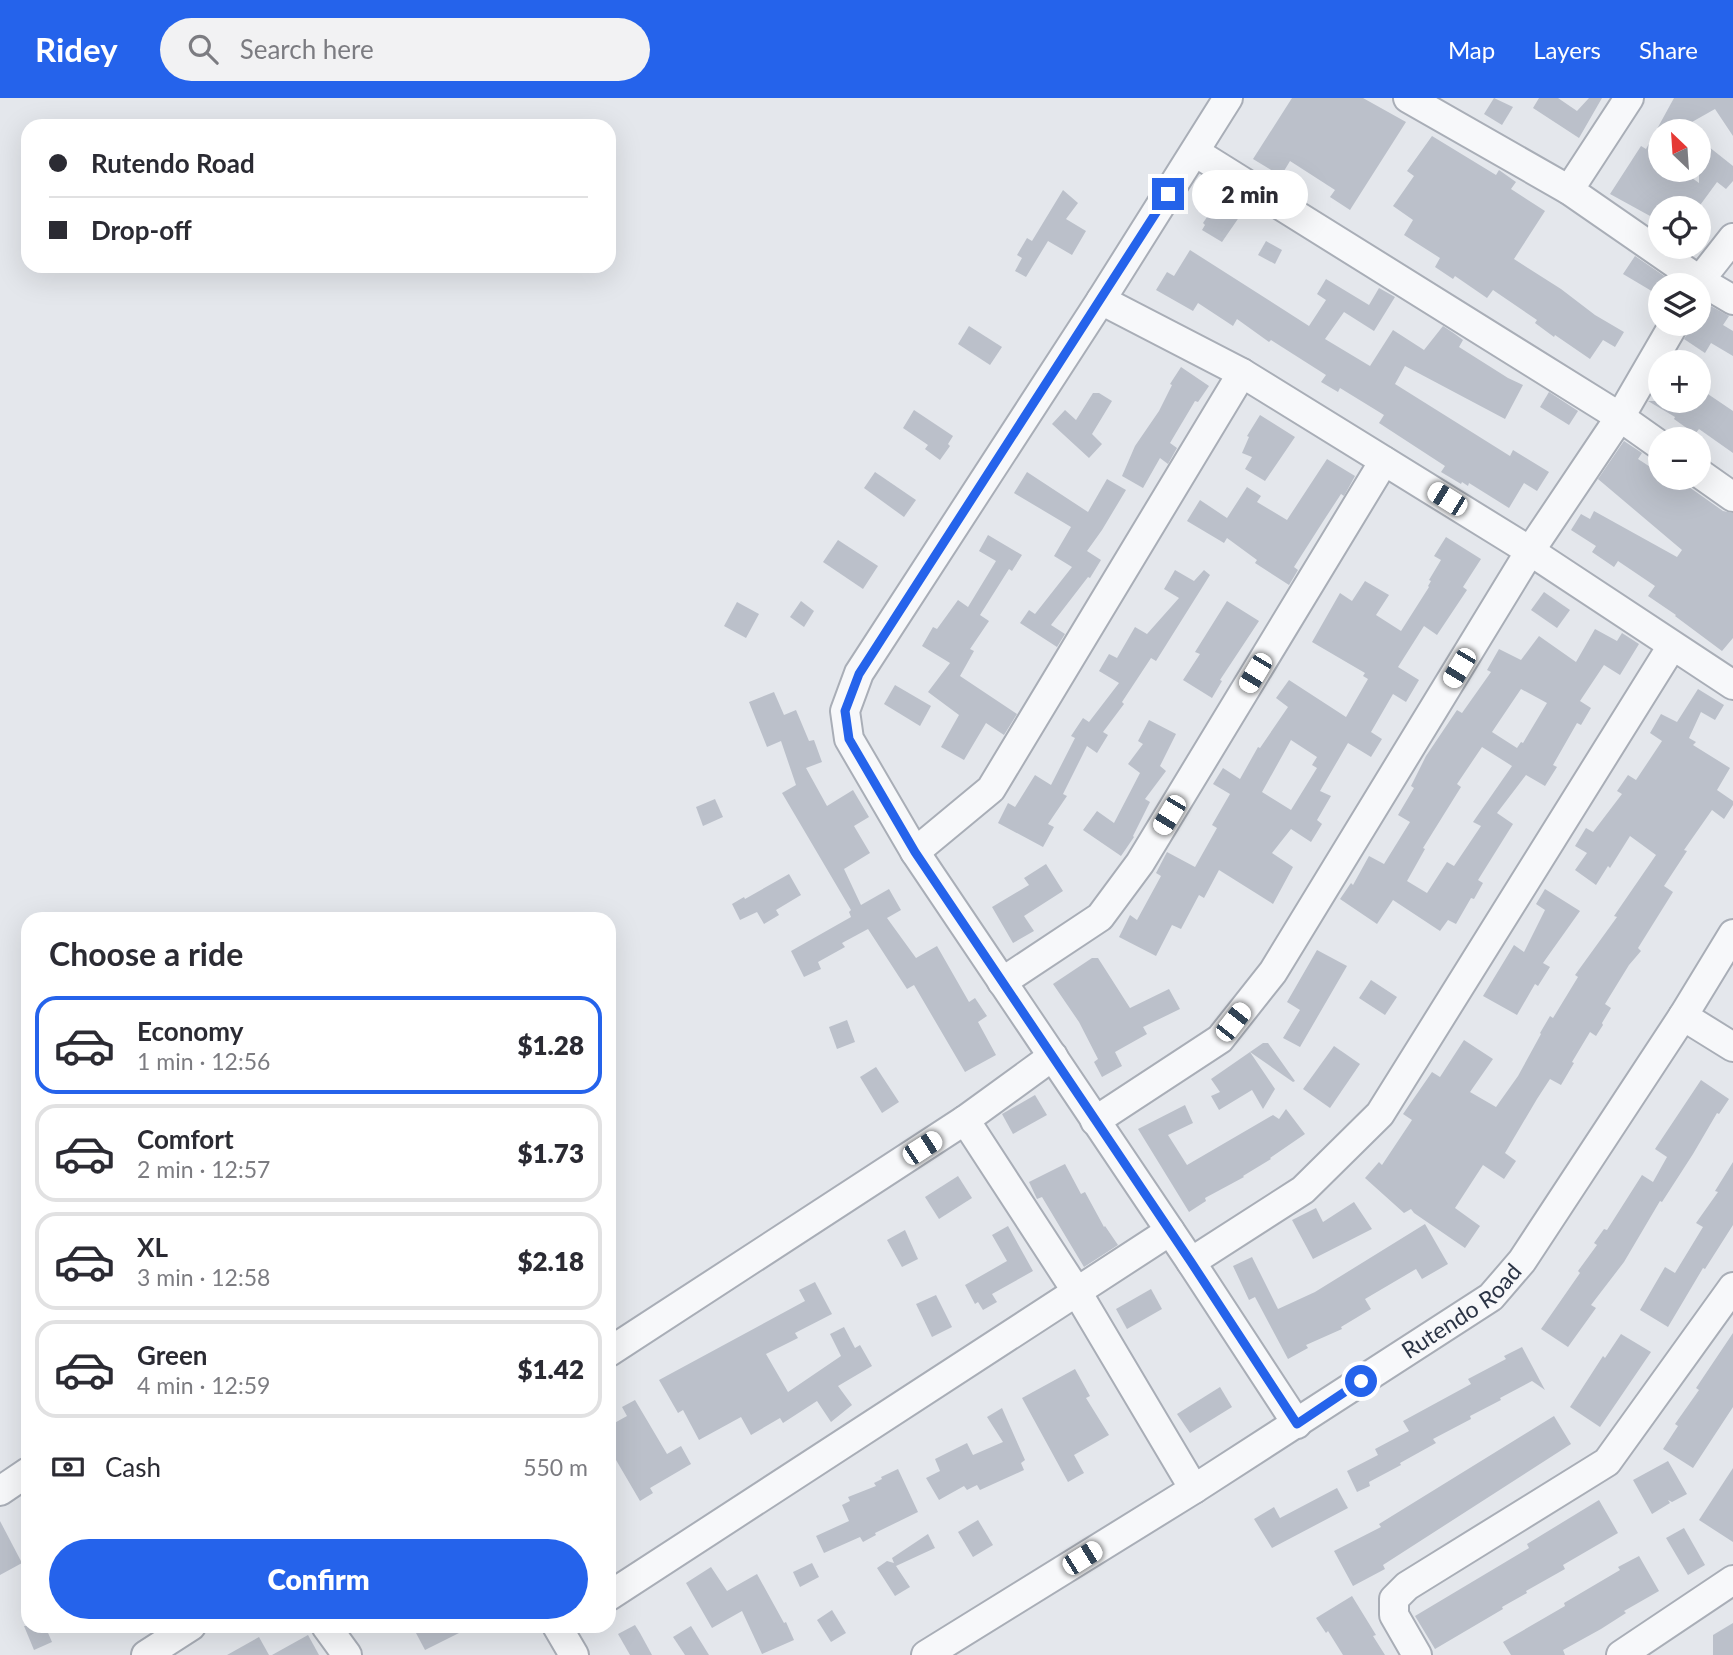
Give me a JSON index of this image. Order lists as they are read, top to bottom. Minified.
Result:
{"streets":{"street":["Rutendo Road"]},"north":"top left","page":{"header":"Ridey","search":"Search here","nav":["Map","Layers","Share"],"map_buttons":["+","−"],"banner":["Rutendo Road","Drop-off"],"bubble":"2 min","heading":"Choose a ride","list":[{"name":"Economy","note":"1 min · 12:56","value":"$1.28"},{"name":"Comfort","note":"2 min · 12:57","value":"$1.73"},{"name":"XL","note":"3 min · 12:58","value":"$2.18"},{"name":"Green","note":"4 min · 12:59","value":"$1.42"}],"pay":["Cash","550 m"],"buttons":"Confirm"}}
